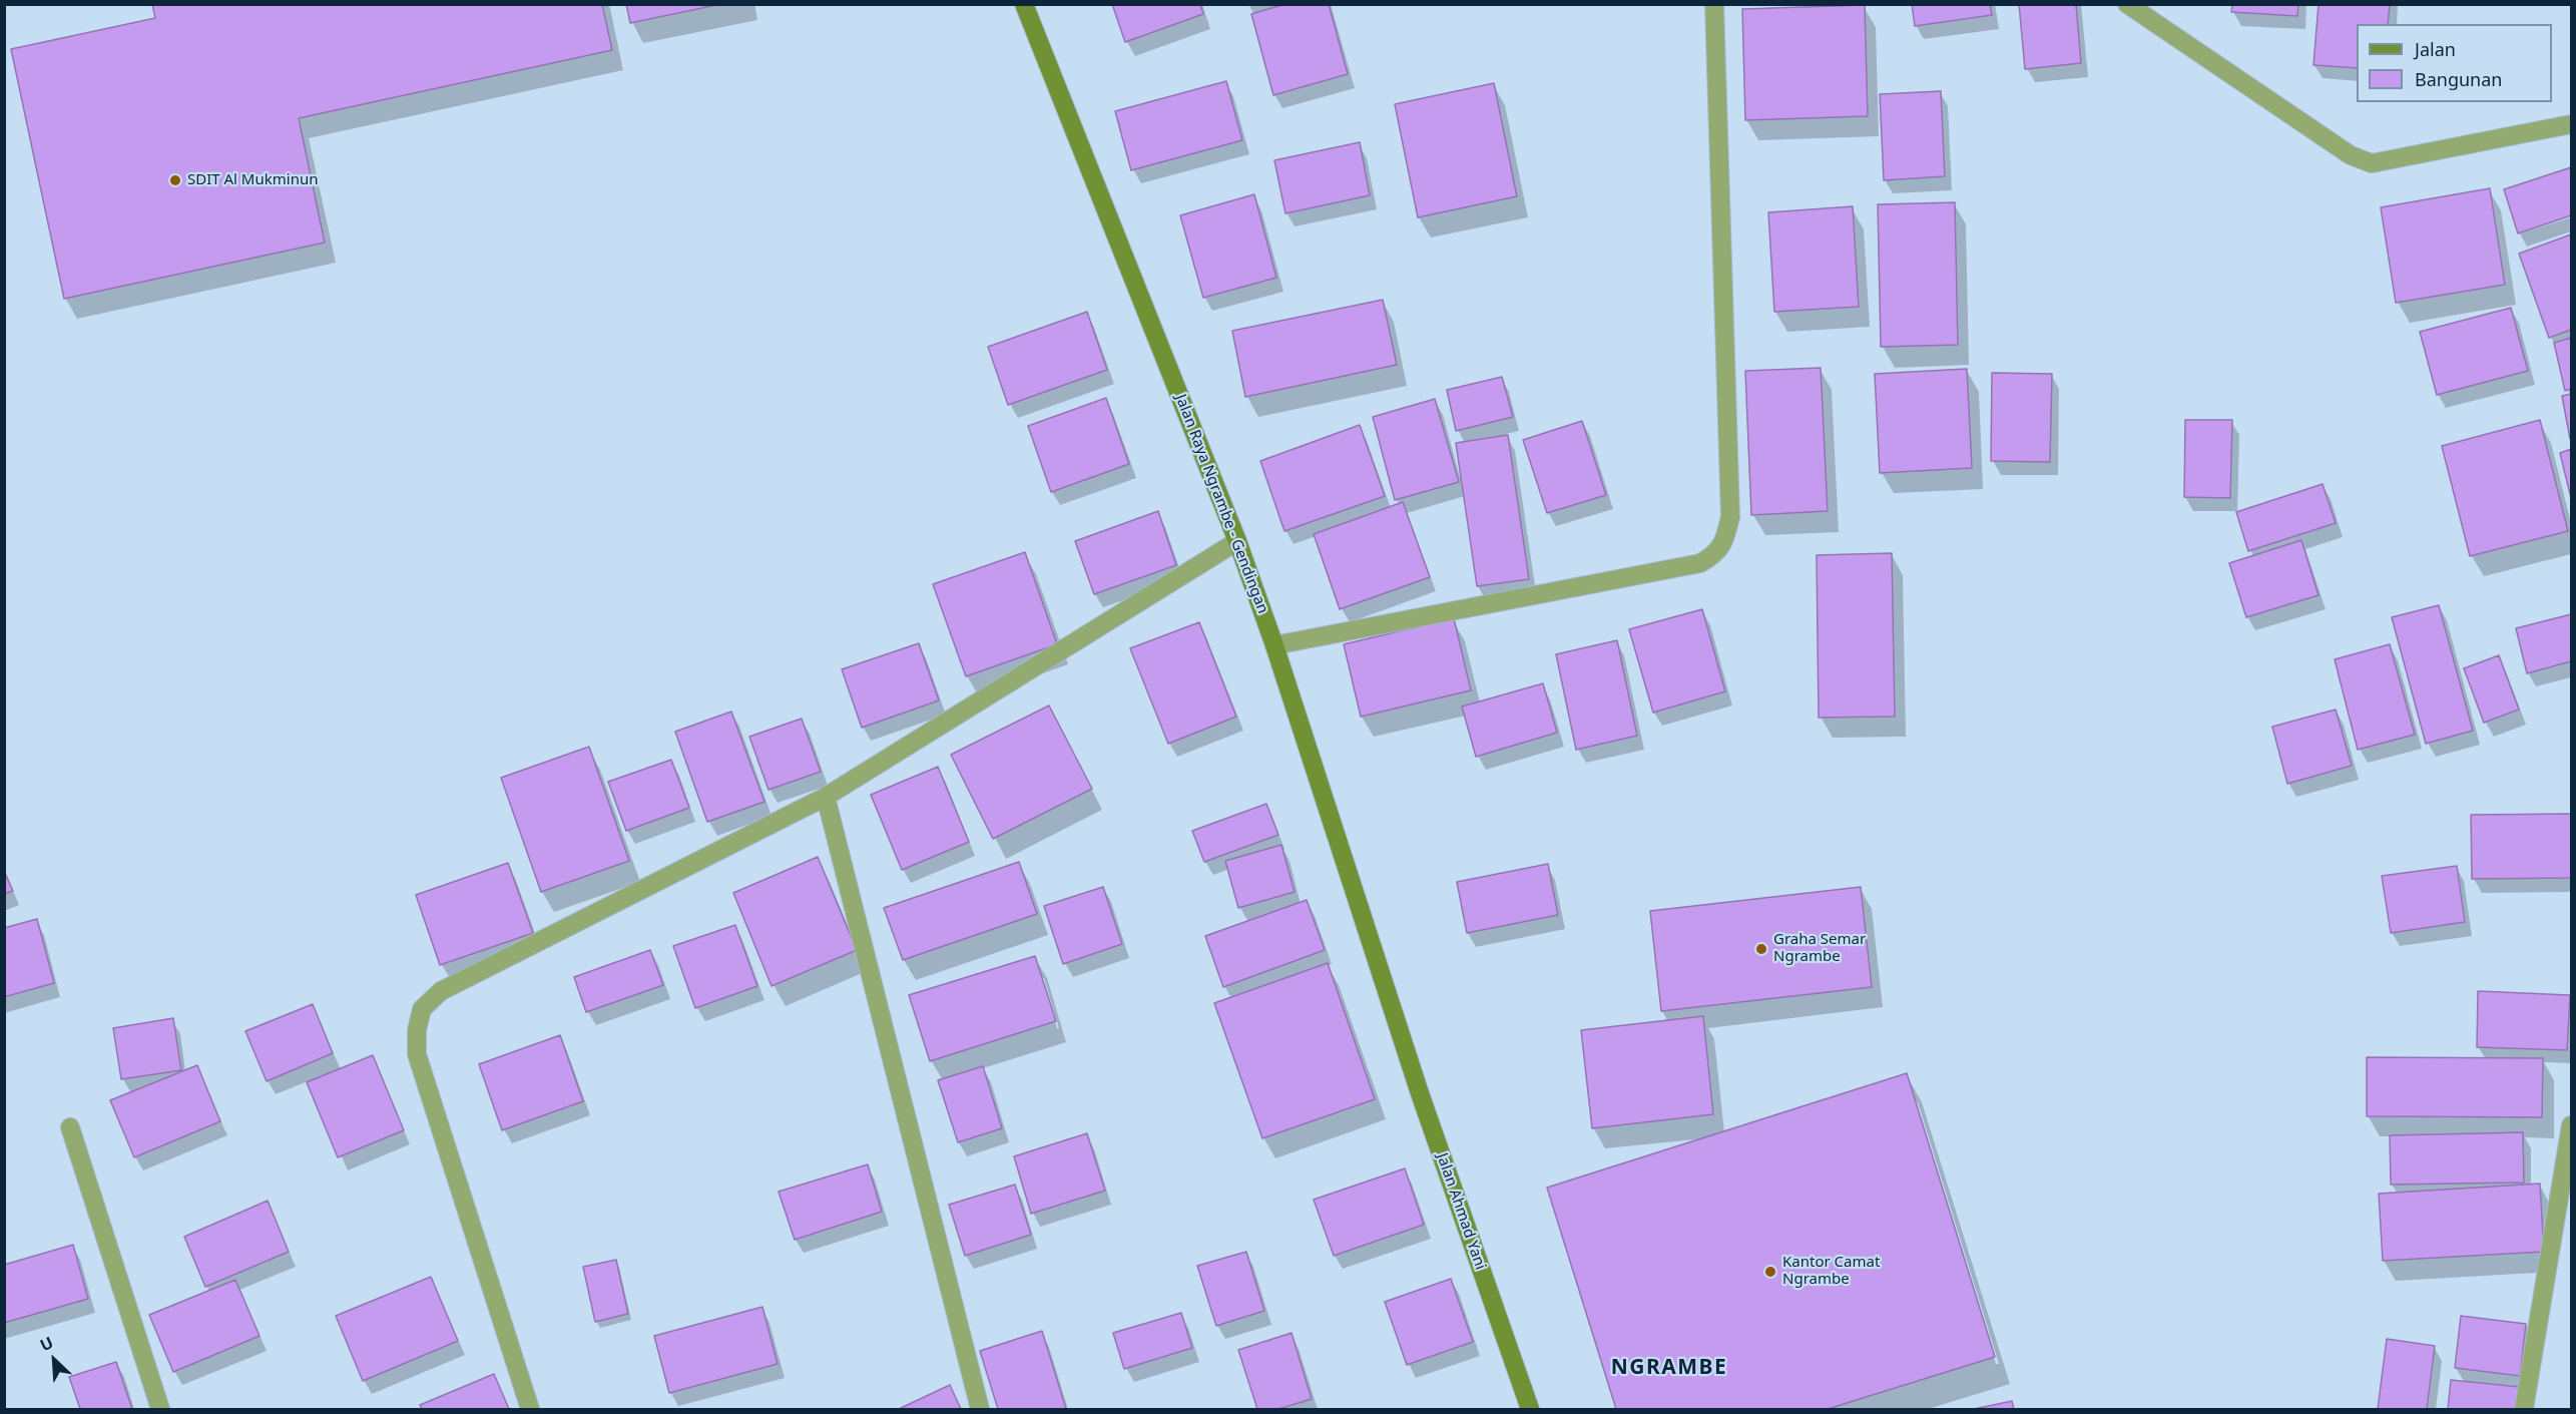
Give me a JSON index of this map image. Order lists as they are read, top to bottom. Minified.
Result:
{"streets":{"main road":["Jalan Raya Ngrambe - Gendingan","Jalan Ahmad Yani"]},"crossings":[["Jalan Raya Ngrambe - Gendingan","Jalan Ahmad Yani"]],"districts":["NGRAMBE"],"places":["SDIT Al Mukminun","Graha Semar Ngrambe","Kantor Camat Ngrambe"],"legend":["Jalan","Bangunan"],"north":"top left"}
